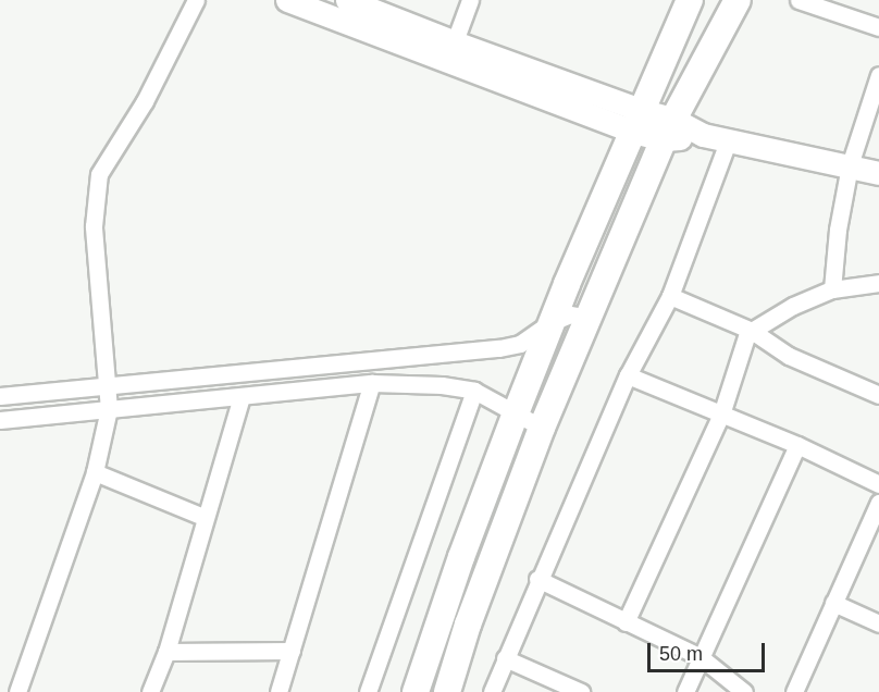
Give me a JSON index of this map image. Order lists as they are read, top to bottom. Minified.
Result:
{"scale_bar":"50 m"}
